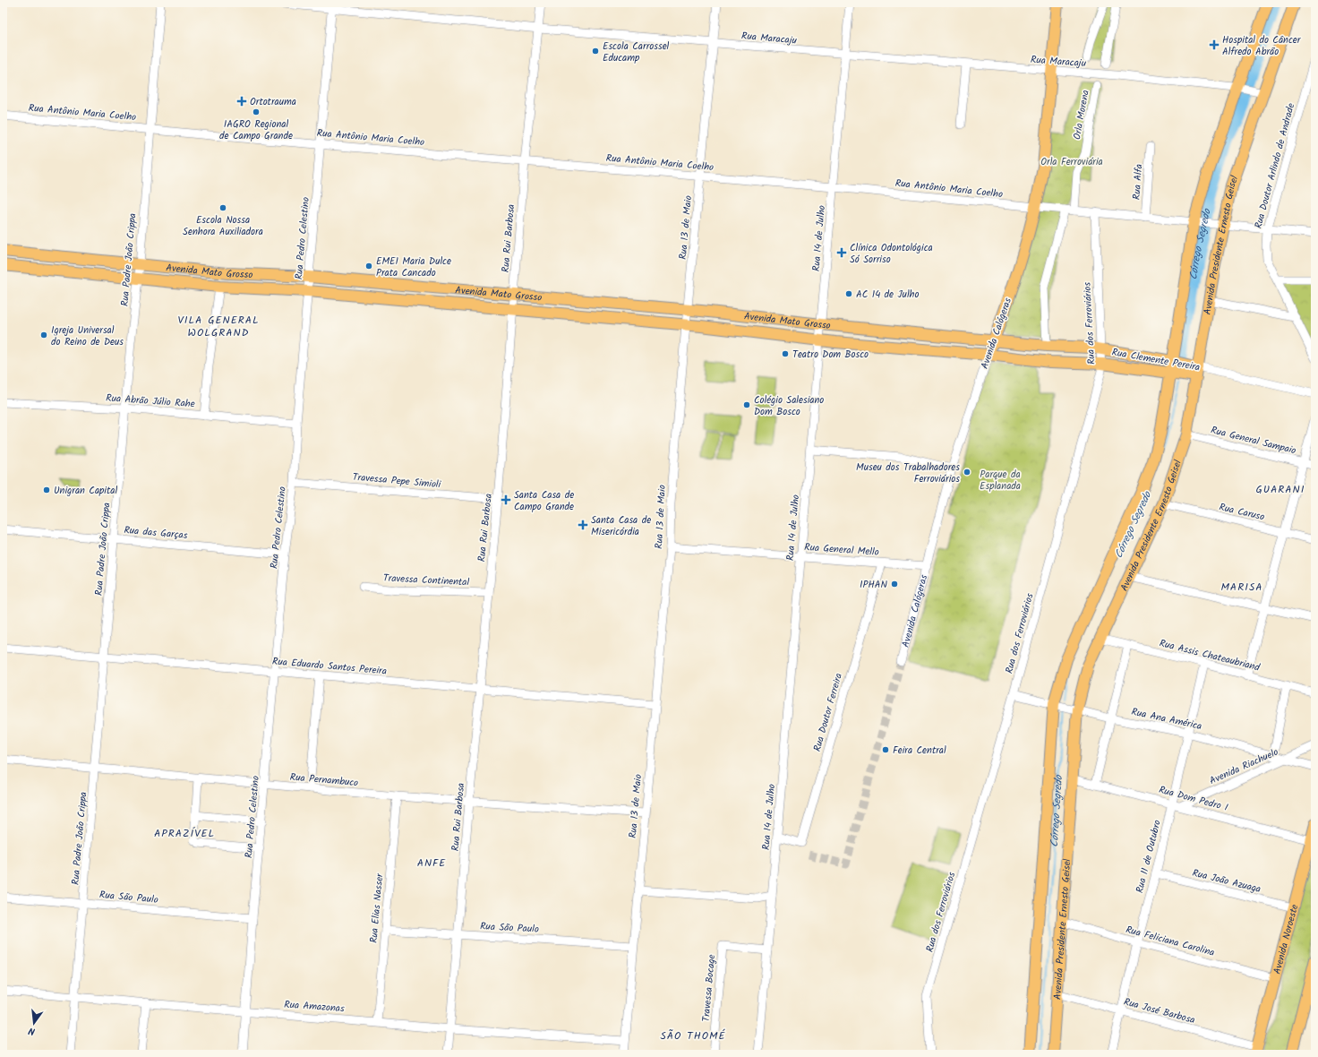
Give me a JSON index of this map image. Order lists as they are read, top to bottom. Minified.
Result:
{"streets":{"main road":["Avenida Presidente Ernesto Geisel","Avenida Mato Grosso","Avenida Calógeras","Rua Clemente Pereira","Avenida Noroeste"],"street":["Rua Maracaju","Rua Antônio Maria Coelho","Orla Morena","Rua Doutor Arlindo de Andrade","Rua Alfa","Rua 13 de Maio","Rua Pedro Celestino","Rua Rui Barbosa","Rua 14 de Julho","Rua Padre João Crippa","Rua dos Ferroviários","Rua Abrão Júlio Rahe","Rua General Sampaio","Travessa Pepe Simioli","Rua Caruso","Rua das Garças","Rua General Mello","Travessa Continental","Rua Assis Chateaubriand","Rua Eduardo Santos Pereira","Rua Doutor Ferreira","Rua Ana América","Avenida Riachuelo","Rua Pernambuco","Rua Dom Pedro I","Rua 11 de Outubro","Rua João Azuaga","Rua São Paulo","Rua Elias Nasser","Rua Feliciana Carolina","Travessa Bocage","Rua Amazonas","Rua José Barbosa"]},"crossings":[["Rua Maracaju","Rua 13 de Maio"],["Rua Maracaju","Rua Pedro Celestino"],["Rua Maracaju","Rua Rui Barbosa"],["Rua Maracaju","Rua 14 de Julho"],["Rua Maracaju","Avenida Presidente Ernesto Geisel"],["Rua Maracaju","Avenida Calógeras"],["Rua Antônio Maria Coelho","Orla Morena"],["Rua Antônio Maria Coelho","Rua Doutor Arlindo de Andrade"],["Rua Antônio Maria Coelho","Rua Alfa"],["Rua Antônio Maria Coelho","Rua 13 de Maio"],["Rua Antônio Maria Coelho","Rua Pedro Celestino"],["Rua Antônio Maria Coelho","Rua Rui Barbosa"],["Rua Antônio Maria Coelho","Rua 14 de Julho"],["Rua Antônio Maria Coelho","Avenida Presidente Ernesto Geisel"],["Rua Antônio Maria Coelho","Rua Padre João Crippa"],["Rua Antônio Maria Coelho","Rua dos Ferroviários"],["Rua Antônio Maria Coelho","Avenida Calógeras"],["Rua 13 de Maio","Avenida Mato Grosso"],["Rua 13 de Maio","Rua General Mello"],["Rua 13 de Maio","Rua Eduardo Santos Pereira"],["Rua 13 de Maio","Rua Pernambuco"],["Rua 13 de Maio","Rua São Paulo"],["Rua 13 de Maio","Rua Amazonas"],["Rua Pedro Celestino","Avenida Mato Grosso"],["Rua Pedro Celestino","Rua Abrão Júlio Rahe"],["Rua Pedro Celestino","Travessa Pepe Simioli"],["Rua Pedro Celestino","Rua das Garças"],["Rua Pedro Celestino","Rua Eduardo Santos Pereira"],["Rua Pedro Celestino","Rua Pernambuco"],["Rua Pedro Celestino","Rua São Paulo"],["Rua Pedro Celestino","Rua Amazonas"],["Rua Rui Barbosa","Avenida Mato Grosso"],["Rua Rui Barbosa","Travessa Pepe Simioli"],["Rua Rui Barbosa","Travessa Continental"],["Rua Rui Barbosa","Rua Eduardo Santos Pereira"],["Rua Rui Barbosa","Rua Pernambuco"],["Rua Rui Barbosa","Rua São Paulo"],["Rua Rui Barbosa","Rua Amazonas"],["Rua 14 de Julho","Avenida Mato Grosso"],["Rua 14 de Julho","Rua General Mello"],["Rua 14 de Julho","Rua Doutor Ferreira"],["Rua 14 de Julho","Travessa Bocage"],["Avenida Presidente Ernesto Geisel","Rua Clemente Pereira"],["Avenida Presidente Ernesto Geisel","Rua General Sampaio"],["Avenida Presidente Ernesto Geisel","Rua Caruso"],["Avenida Presidente Ernesto Geisel","Rua Assis Chateaubriand"],["Avenida Presidente Ernesto Geisel","Rua Ana América"],["Avenida Presidente Ernesto Geisel","Rua Dom Pedro I"],["Avenida Presidente Ernesto Geisel","Rua Feliciana Carolina"],["Avenida Presidente Ernesto Geisel","Rua José Barbosa"],["Rua Padre João Crippa","Avenida Mato Grosso"],["Rua Padre João Crippa","Rua Abrão Júlio Rahe"],["Rua Padre João Crippa","Rua das Garças"],["Rua Padre João Crippa","Rua Eduardo Santos Pereira"],["Rua Padre João Crippa","Rua Pernambuco"],["Rua Padre João Crippa","Rua São Paulo"],["Rua Padre João Crippa","Rua Amazonas"],["Avenida Mato Grosso","Avenida Calógeras"],["Avenida Mato Grosso","Rua Clemente Pereira"],["Rua dos Ferroviários","Rua Clemente Pereira"],["Rua dos Ferroviários","Rua Ana América"],["Avenida Calógeras","Rua Clemente Pereira"],["Avenida Calógeras","Rua General Mello"],["Rua General Mello","Rua Doutor Ferreira"],["Rua Assis Chateaubriand","Rua 11 de Outubro"],["Rua Ana América","Avenida Riachuelo"],["Rua Ana América","Rua 11 de Outubro"],["Avenida Riachuelo","Rua Dom Pedro I"],["Rua Pernambuco","Rua Elias Nasser"],["Rua Dom Pedro I","Rua 11 de Outubro"],["Rua Dom Pedro I","Avenida Noroeste"],["Rua 11 de Outubro","Rua João Azuaga"],["Rua 11 de Outubro","Rua Feliciana Carolina"],["Rua 11 de Outubro","Rua José Barbosa"],["Rua João Azuaga","Avenida Noroeste"],["Rua São Paulo","Rua Elias Nasser"],["Rua Elias Nasser","Rua Amazonas"],["Avenida Noroeste","Rua Feliciana Carolina"],["Avenida Noroeste","Rua José Barbosa"]],"districts":["VILA GENERAL WOLGRAND","GUARANI","MARISA","APRAZÍVEL","ANFE","SÃO THOMÉ"],"water":["Córrego Segredo"],"parks":["Orla Ferroviária","Parque da Esplanada"],"places":{"health":["Hospital do Câncer Alfredo Abrão","Ortotrauma","Clínica Odontológica Só Sorriso","Santa Casa de Campo Grande","Santa Casa de Misericórdia"],"other":["Escola Carrossel Educamp","IAGRO Regional de Campo Grande","Escola Nossa Senhora Auxiliadora","EMEI Maria Dulce Prata Cancado","AC 14 de Julho","Igreja Universal do Reino de Deus","Teatro Dom Bosco","Colégio Salesiano Dom Bosco","Museu dos Trabalhadores Ferroviários","Unigran Capital","IPHAN","Feira Central"]},"north":"bottom"}
